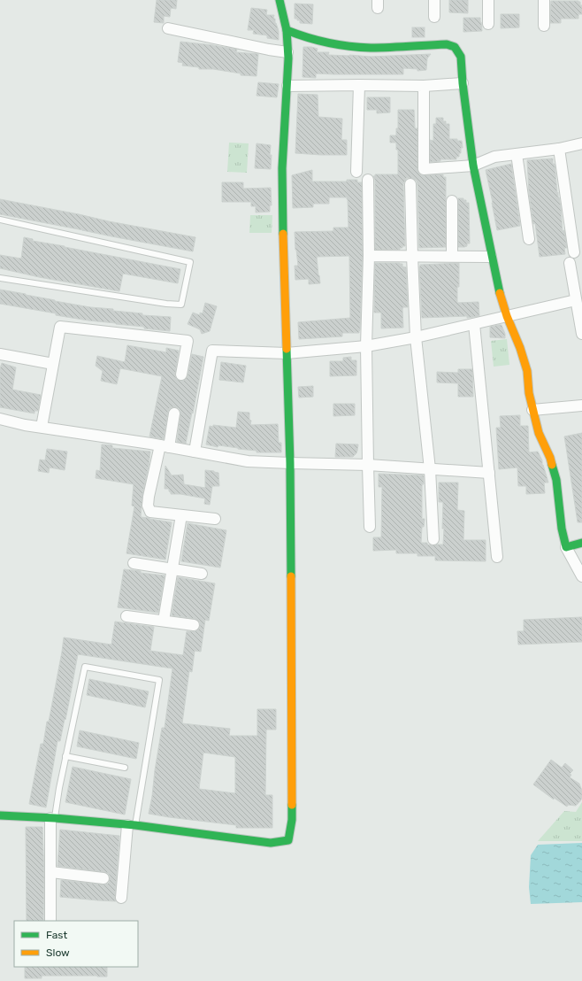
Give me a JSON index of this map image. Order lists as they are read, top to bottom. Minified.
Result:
{"legend":["Fast","Slow"]}
